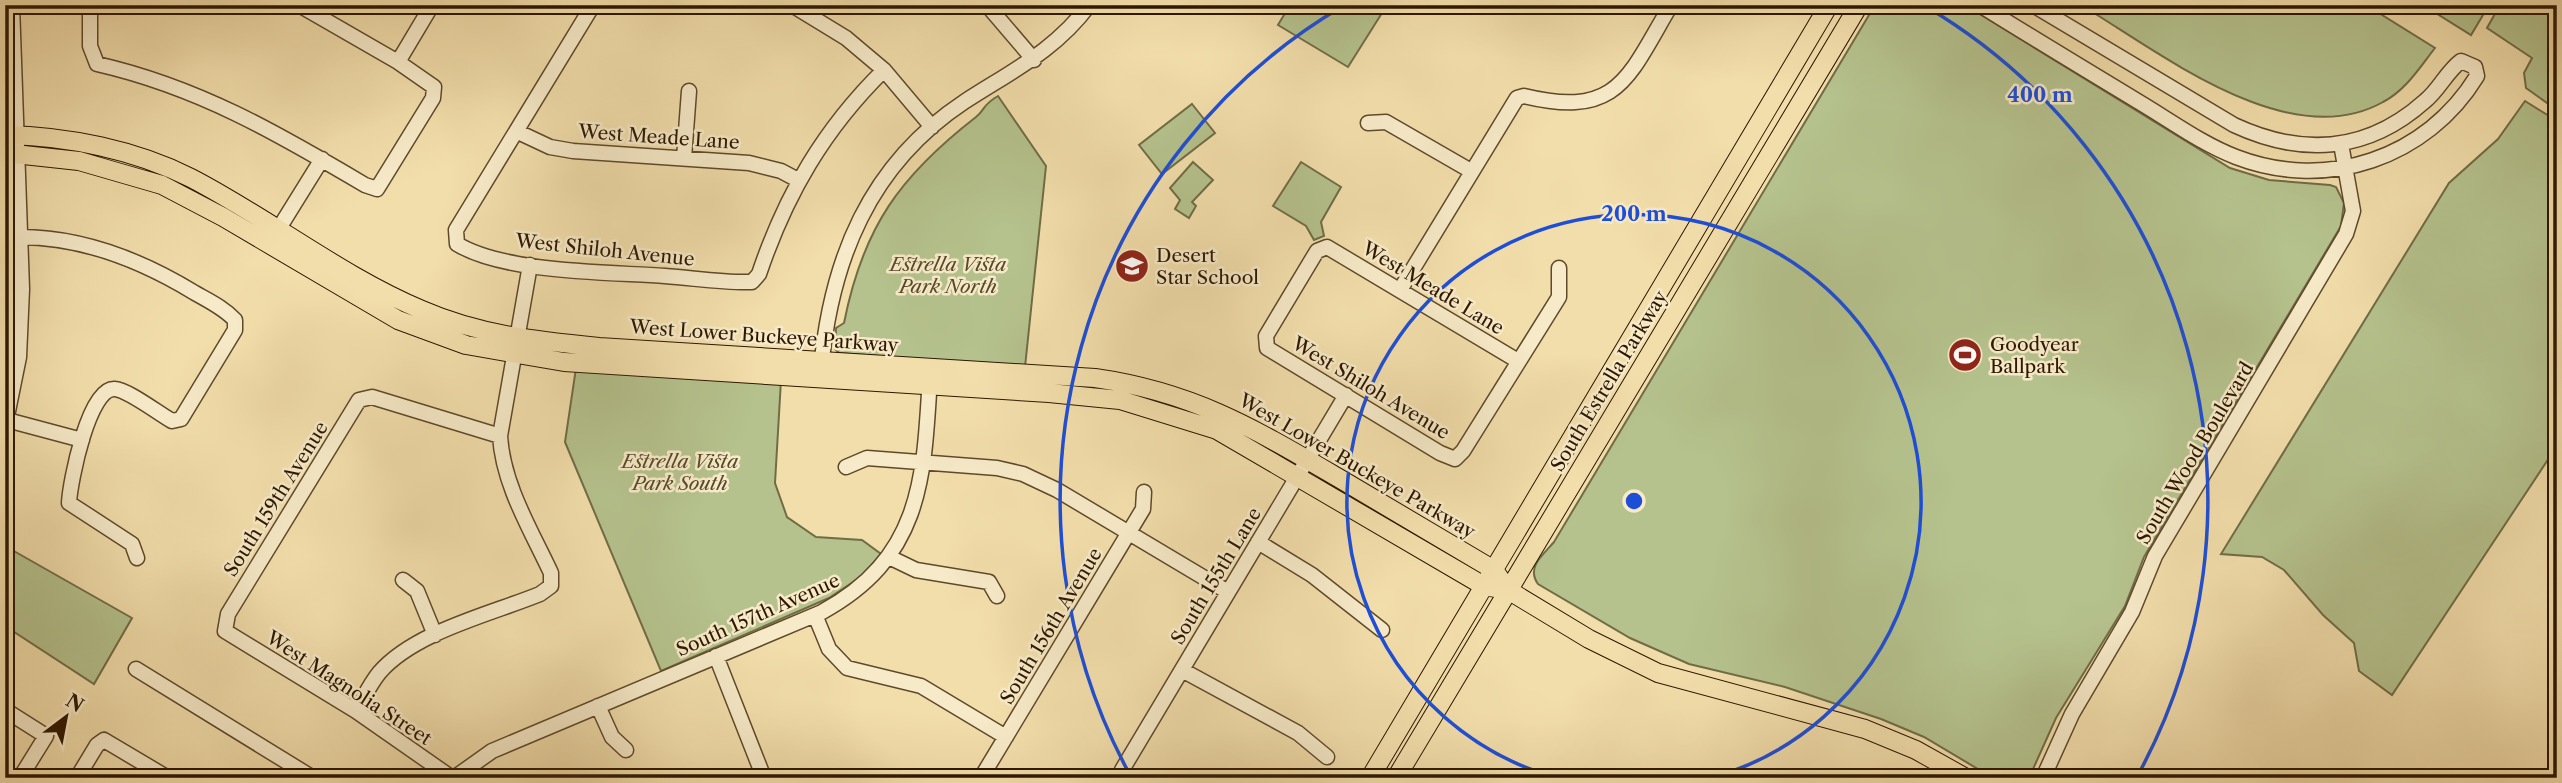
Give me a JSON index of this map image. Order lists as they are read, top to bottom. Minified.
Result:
{"streets":{"main road":["West Lower Buckeye Parkway","South Estrella Parkway"],"street":["West Meade Lane","West Shiloh Avenue","South Wood Boulevard","South 159th Avenue","South 155th Lane","South 157th Avenue","South 156th Avenue","West Magnolia Street"]},"crossings":[["West Meade Lane","West Shiloh Avenue"],["West Shiloh Avenue","South 155th Lane"],["West Lower Buckeye Parkway","South Estrella Parkway"],["West Lower Buckeye Parkway","South 155th Lane"],["West Lower Buckeye Parkway","South 157th Avenue"],["South 159th Avenue","West Magnolia Street"],["South 157th Avenue","West Magnolia Street"]],"parks":["Estrella Vista Park North","Estrella Vista Park South"],"places":{"school or university":["Desert Star School"],"sports":["Goodyear Ballpark"]},"north":"top right","rings":["400 m","200 m"]}
